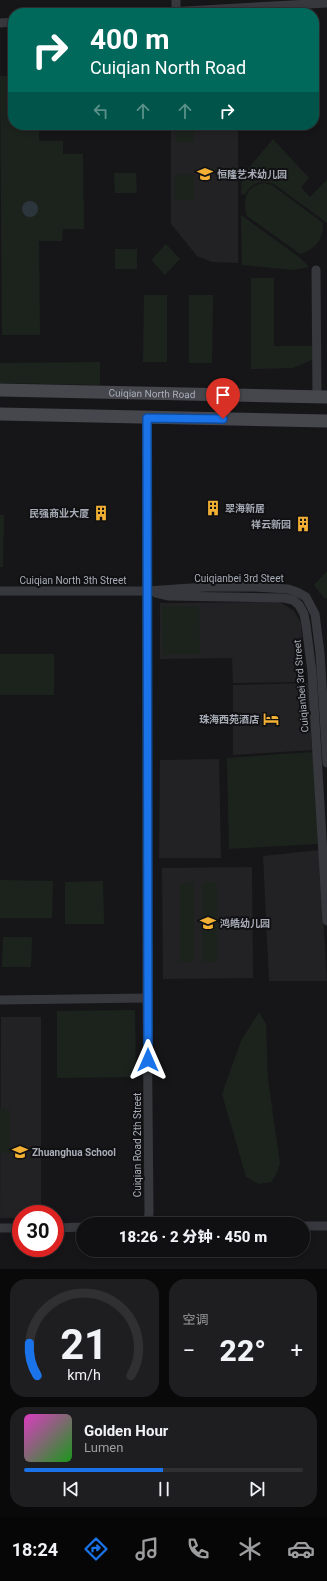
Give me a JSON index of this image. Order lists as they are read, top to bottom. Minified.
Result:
{"streets":{"main road":["Cuiqian North Road"],"street":["Cuiqianbei 3rd Steet","Cuiqian North 3th Street","Cuiqianbei 3rd Street","Cuiqian Road 2th Street"]},"crossings":[["Cuiqianbei 3rd Steet","Cuiqian North 3th Street"],["Cuiqianbei 3rd Steet","Cuiqianbei 3rd Street"],["Cuiqianbei 3rd Steet","Cuiqian Road 2th Street"],["Cuiqian North 3th Street","Cuiqianbei 3rd Street"],["Cuiqian North 3th Street","Cuiqian Road 2th Street"],["Cuiqianbei 3rd Street","Cuiqian Road 2th Street"]],"places":{"school or university":["恒隆艺术幼儿园","鸿皓幼儿园","Zhuanghua School"],"building":["翠海新居","民强商业大厦","祥云新园"],"hotel":["珠海西苑酒店"]},"page":{"turn":["400 m","Cuiqian North Road"],"limit":"30","trip":"18:26 · 2 分钟 · 450 m","tile":"空调","heat":["−","22°","+"],"song":["Golden Hour","Lumen"],"tabs":"18:24","gauge":["21","km/h"]}}
